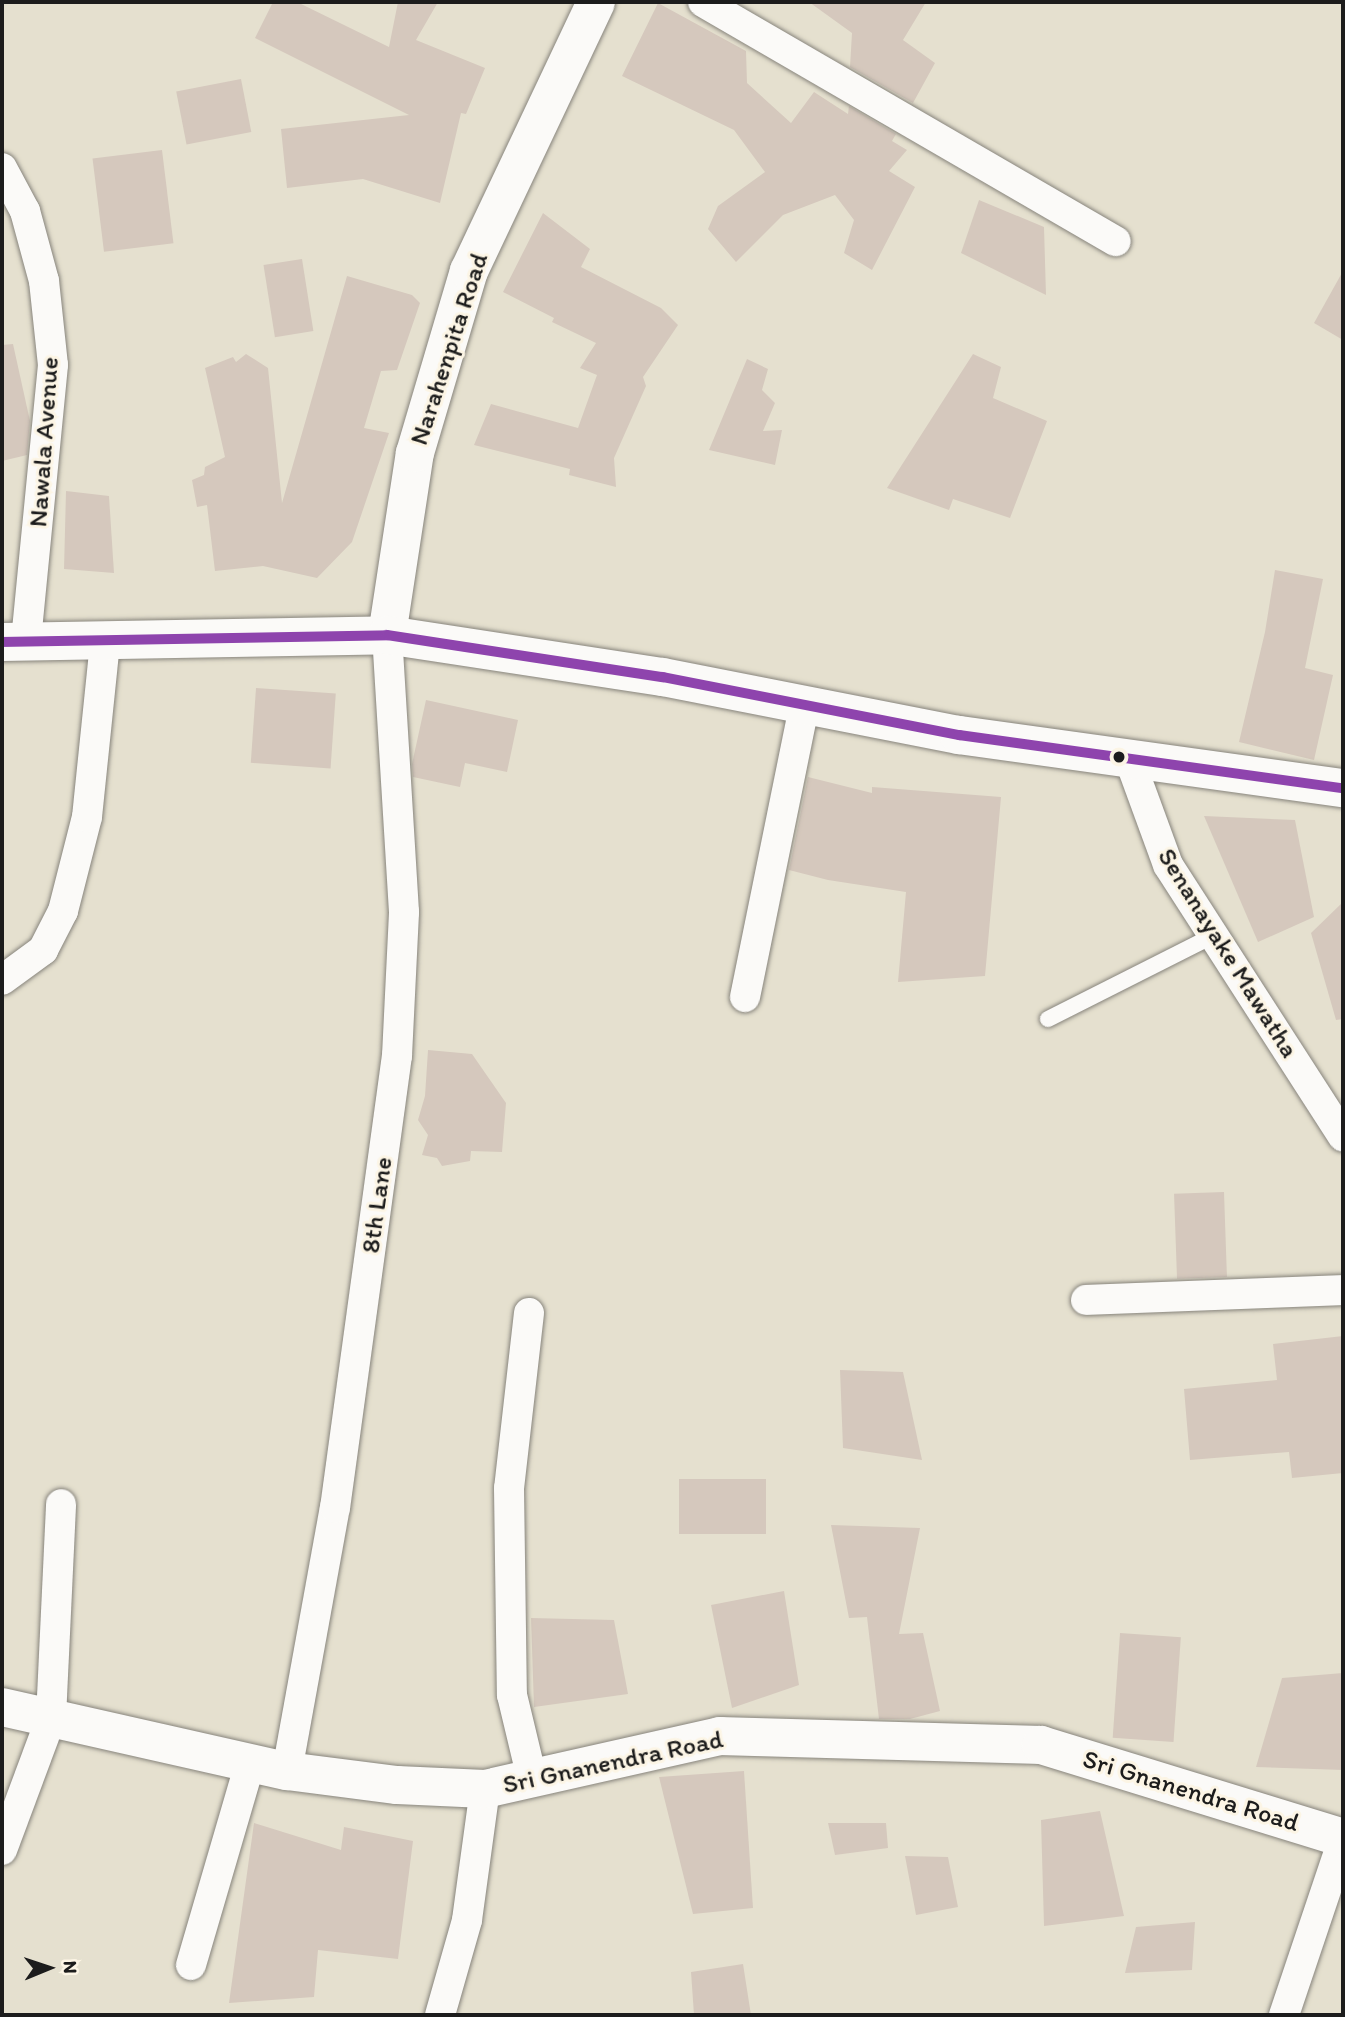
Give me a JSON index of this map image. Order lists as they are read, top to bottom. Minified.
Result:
{"streets":{"main road":["Narahenpita Road","Sri Gnanendra Road"],"street":["Nawala Avenue","Senanayake Mawatha","8th Lane"]},"crossings":[["Narahenpita Road","8th Lane"],["8th Lane","Sri Gnanendra Road"]],"north":"right"}
